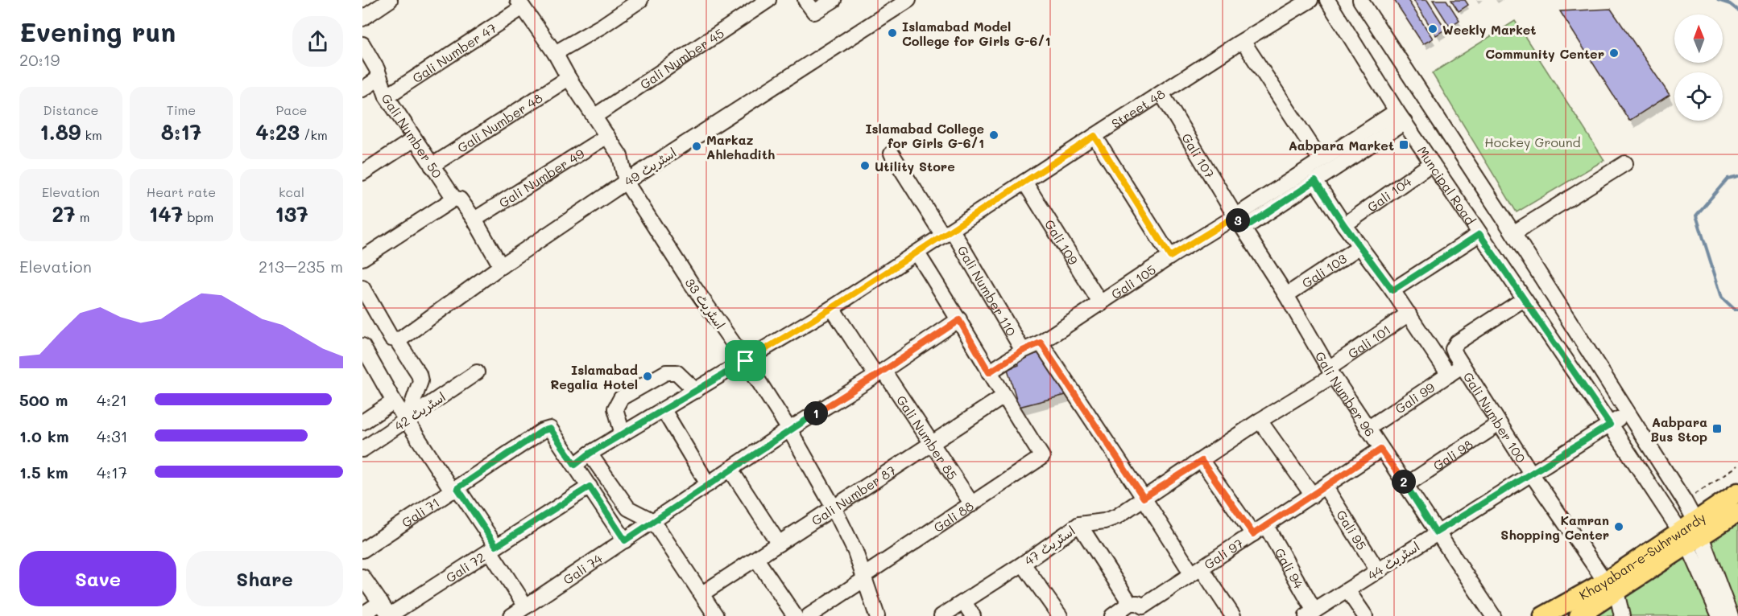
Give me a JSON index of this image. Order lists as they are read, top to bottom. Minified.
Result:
{"streets":{"main road":["Khayaban-e-Suhrwardy"],"street":["Gali Number 47","Gali Number 45","Street 48","Gali Number 48","Gali Number 50","Gali 107","اسٹریٹ 49","Gali Number 49","Muncipal Road","Gali 104","Gali 109","Gali 103","Gali 105","Gali Number 110","اسٹریٹ 33","Gali 101","Gali Number 96","Gali 99","اسٹریٹ 42","Gali Number 100","Gali Number 85","Gali 98","Gali Number 87","Gali 71","Gali 88","Gali 95","اسٹریٹ 47","Gali 97","اسٹریٹ 44","Gali 72","Gali 74","Gali 94"]},"crossings":[["Gali Number 47","Gali Number 50"],["Gali Number 47","اسٹریٹ 33"],["Gali Number 45","اسٹریٹ 33"],["Street 48","Gali 107"],["Street 48","Gali 109"],["Street 48","Gali Number 110"],["Street 48","اسٹریٹ 33"],["Street 48","Gali Number 85"],["Street 48","Gali 71"],["Gali Number 48","Gali Number 50"],["Gali Number 48","اسٹریٹ 33"],["Gali Number 50","اسٹریٹ 49"],["Gali Number 50","Gali Number 49"],["Gali 107","Gali 105"],["Gali 107","Gali Number 96"],["اسٹریٹ 49","اسٹریٹ 33"],["Gali Number 49","اسٹریٹ 33"],["Muncipal Road","Gali 104"],["Muncipal Road","Gali 105"],["Muncipal Road","Gali Number 100"],["Muncipal Road","Khayaban-e-Suhrwardy"],["Muncipal Road","اسٹریٹ 44"],["Gali 104","Gali Number 100"],["Gali 109","Gali 105"],["Gali 103","Gali Number 96"],["Gali 103","Gali Number 100"],["Gali 105","Gali Number 110"],["Gali 105","Gali Number 96"],["اسٹریٹ 33","Gali Number 87"],["اسٹریٹ 33","Gali 88"],["اسٹریٹ 33","Gali 74"],["Gali 101","Gali Number 96"],["Gali 101","Gali Number 100"],["Gali 101","اسٹریٹ 47"],["Gali Number 96","Gali 99"],["Gali Number 96","Gali 98"],["Gali Number 96","اسٹریٹ 47"],["Gali Number 96","Gali 97"],["Gali Number 96","اسٹریٹ 44"],["Gali 99","Gali Number 100"],["Gali Number 100","Gali 98"],["Gali Number 100","Khayaban-e-Suhrwardy"],["Gali Number 100","اسٹریٹ 44"],["Gali Number 85","Gali Number 87"],["Gali Number 85","Gali 88"],["Gali Number 85","Gali 74"],["Gali Number 87","Gali 88"],["Gali 95","Gali 97"],["Gali 95","اسٹریٹ 44"],["Gali 97","Gali 94"],["اسٹریٹ 44","Gali 94"]],"parks":["Hockey Ground"],"places":{"other":["Weekly Market","Islamabad Model College for Girls G-6/1","Community Center","Islamabad College for Girls G-6/1","Markaz Ahlehadith","Utility Store","Islamabad Regalia Hotel","Kamran Shopping Center"],"transit":["Aabpara Market","Aabpara Bus Stop"]},"north":"top","page":{"heading":["Evening run","20:19"],"stats":[["Distance","1.89 km"],["Time","8:17"],["Pace","4:23 /km"],["Elevation","27 m"],["Heart rate","147 bpm"],["kcal","137"]],"pins":["3","1","2"],"chart":["Elevation","213–235 m"],"list":[{"name":"500 m","note":"4:21"},{"name":"1.0 km","note":"4:31"},{"name":"1.5 km","note":"4:17"}],"buttons":["Save","Share"]}}
